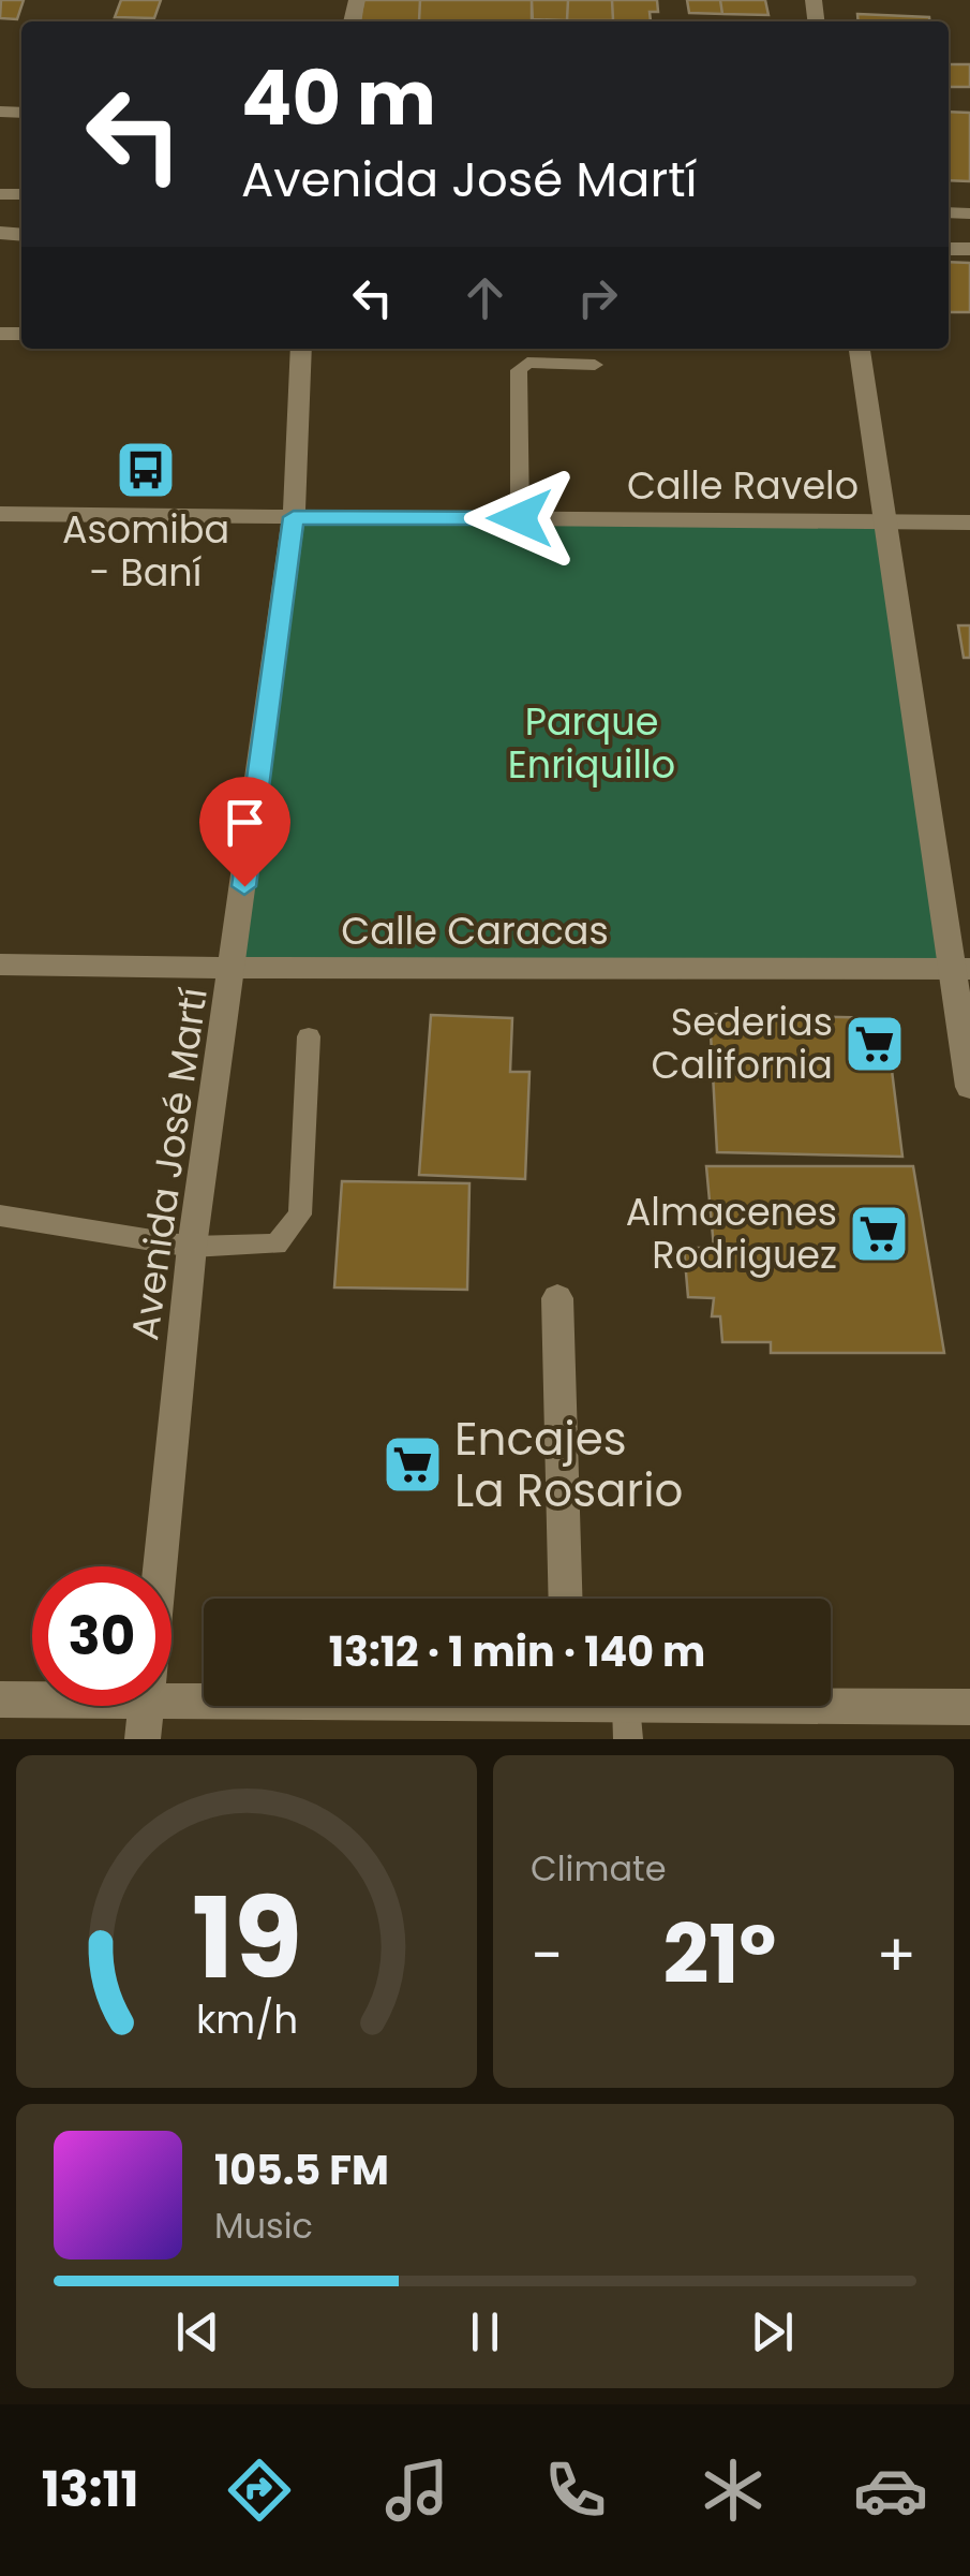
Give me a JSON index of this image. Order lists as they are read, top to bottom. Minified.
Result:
{"streets":{"street":["Calle Ravelo","Calle Caracas","Avenida José Martí"]},"crossings":[["Calle Ravelo","Avenida José Martí"],["Calle Caracas","Avenida José Martí"]],"parks":["Parque Enriquillo"],"places":{"bus stop":["Asomiba - Baní"],"supermarket":["Sederias California","Almacenes Rodriguez","Encajes La Rosario"]},"page":{"turn":["40 m","Avenida José Martí"],"limit":"30","trip":"13:12 · 1 min · 140 m","tile":"Climate","heat":["−","21°","+"],"song":["105.5 FM","Music"],"tabs":"13:11","gauge":["19","km/h"]}}
